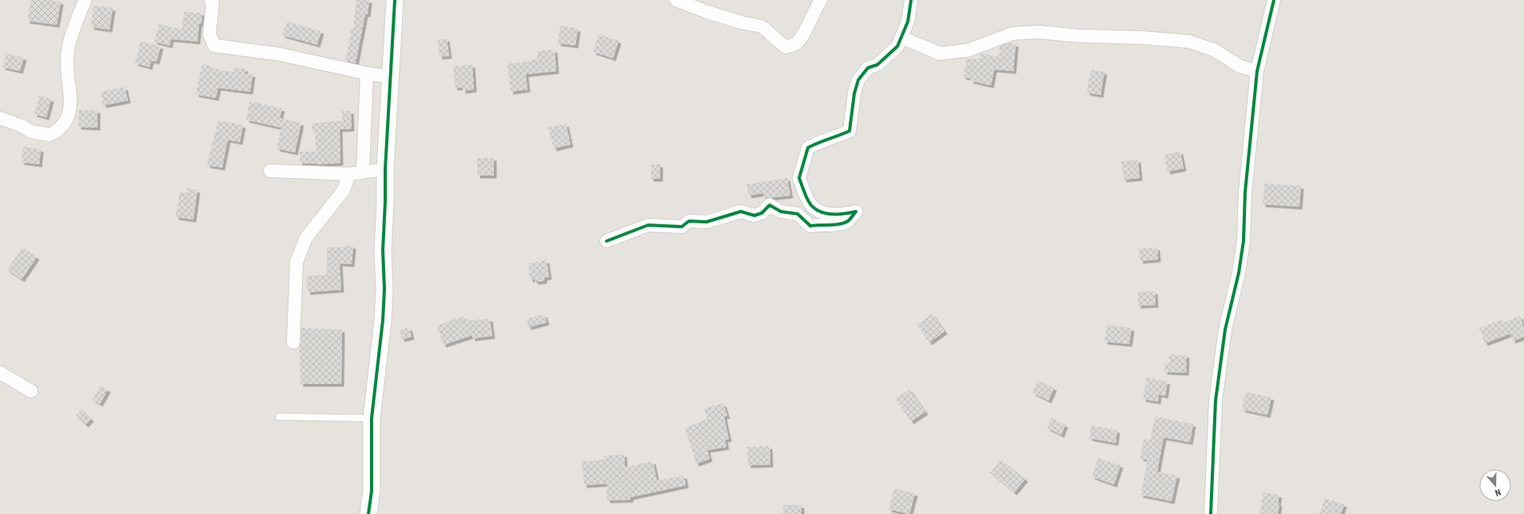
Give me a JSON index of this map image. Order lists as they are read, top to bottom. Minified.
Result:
{"north":"bottom"}
